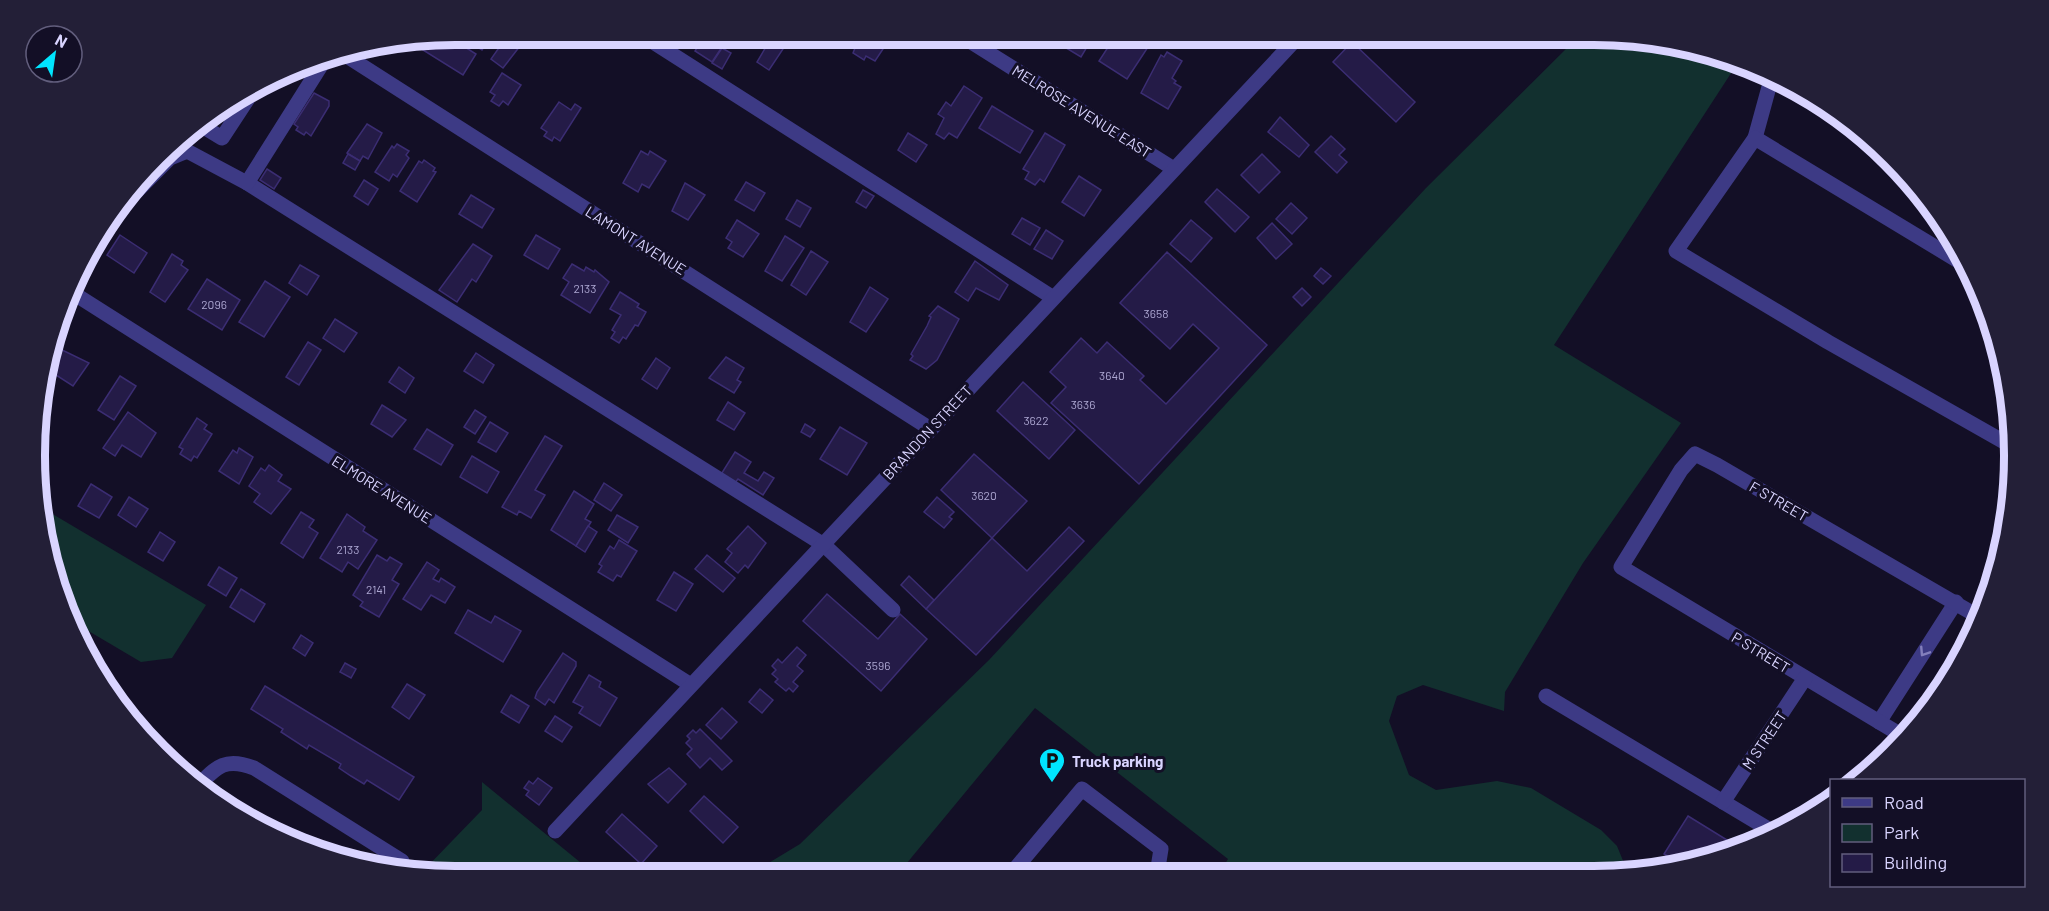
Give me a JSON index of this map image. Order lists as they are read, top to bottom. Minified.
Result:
{"streets":{"street":["MELROSE AVENUE EAST","LAMONT AVENUE","BRANDON STREET","ELMORE AVENUE","F STREET","P STREET","M STREET"]},"crossings":[["MELROSE AVENUE EAST","BRANDON STREET"],["LAMONT AVENUE","BRANDON STREET"],["BRANDON STREET","ELMORE AVENUE"],["F STREET","P STREET"],["P STREET","M STREET"]],"places":{"parking":["Truck parking"]},"house_numbers":["2133","2096","3658","3640","3636","3622","3620","2133","2141","3596"],"legend":["Road","Park","Building"],"north":"top right"}
